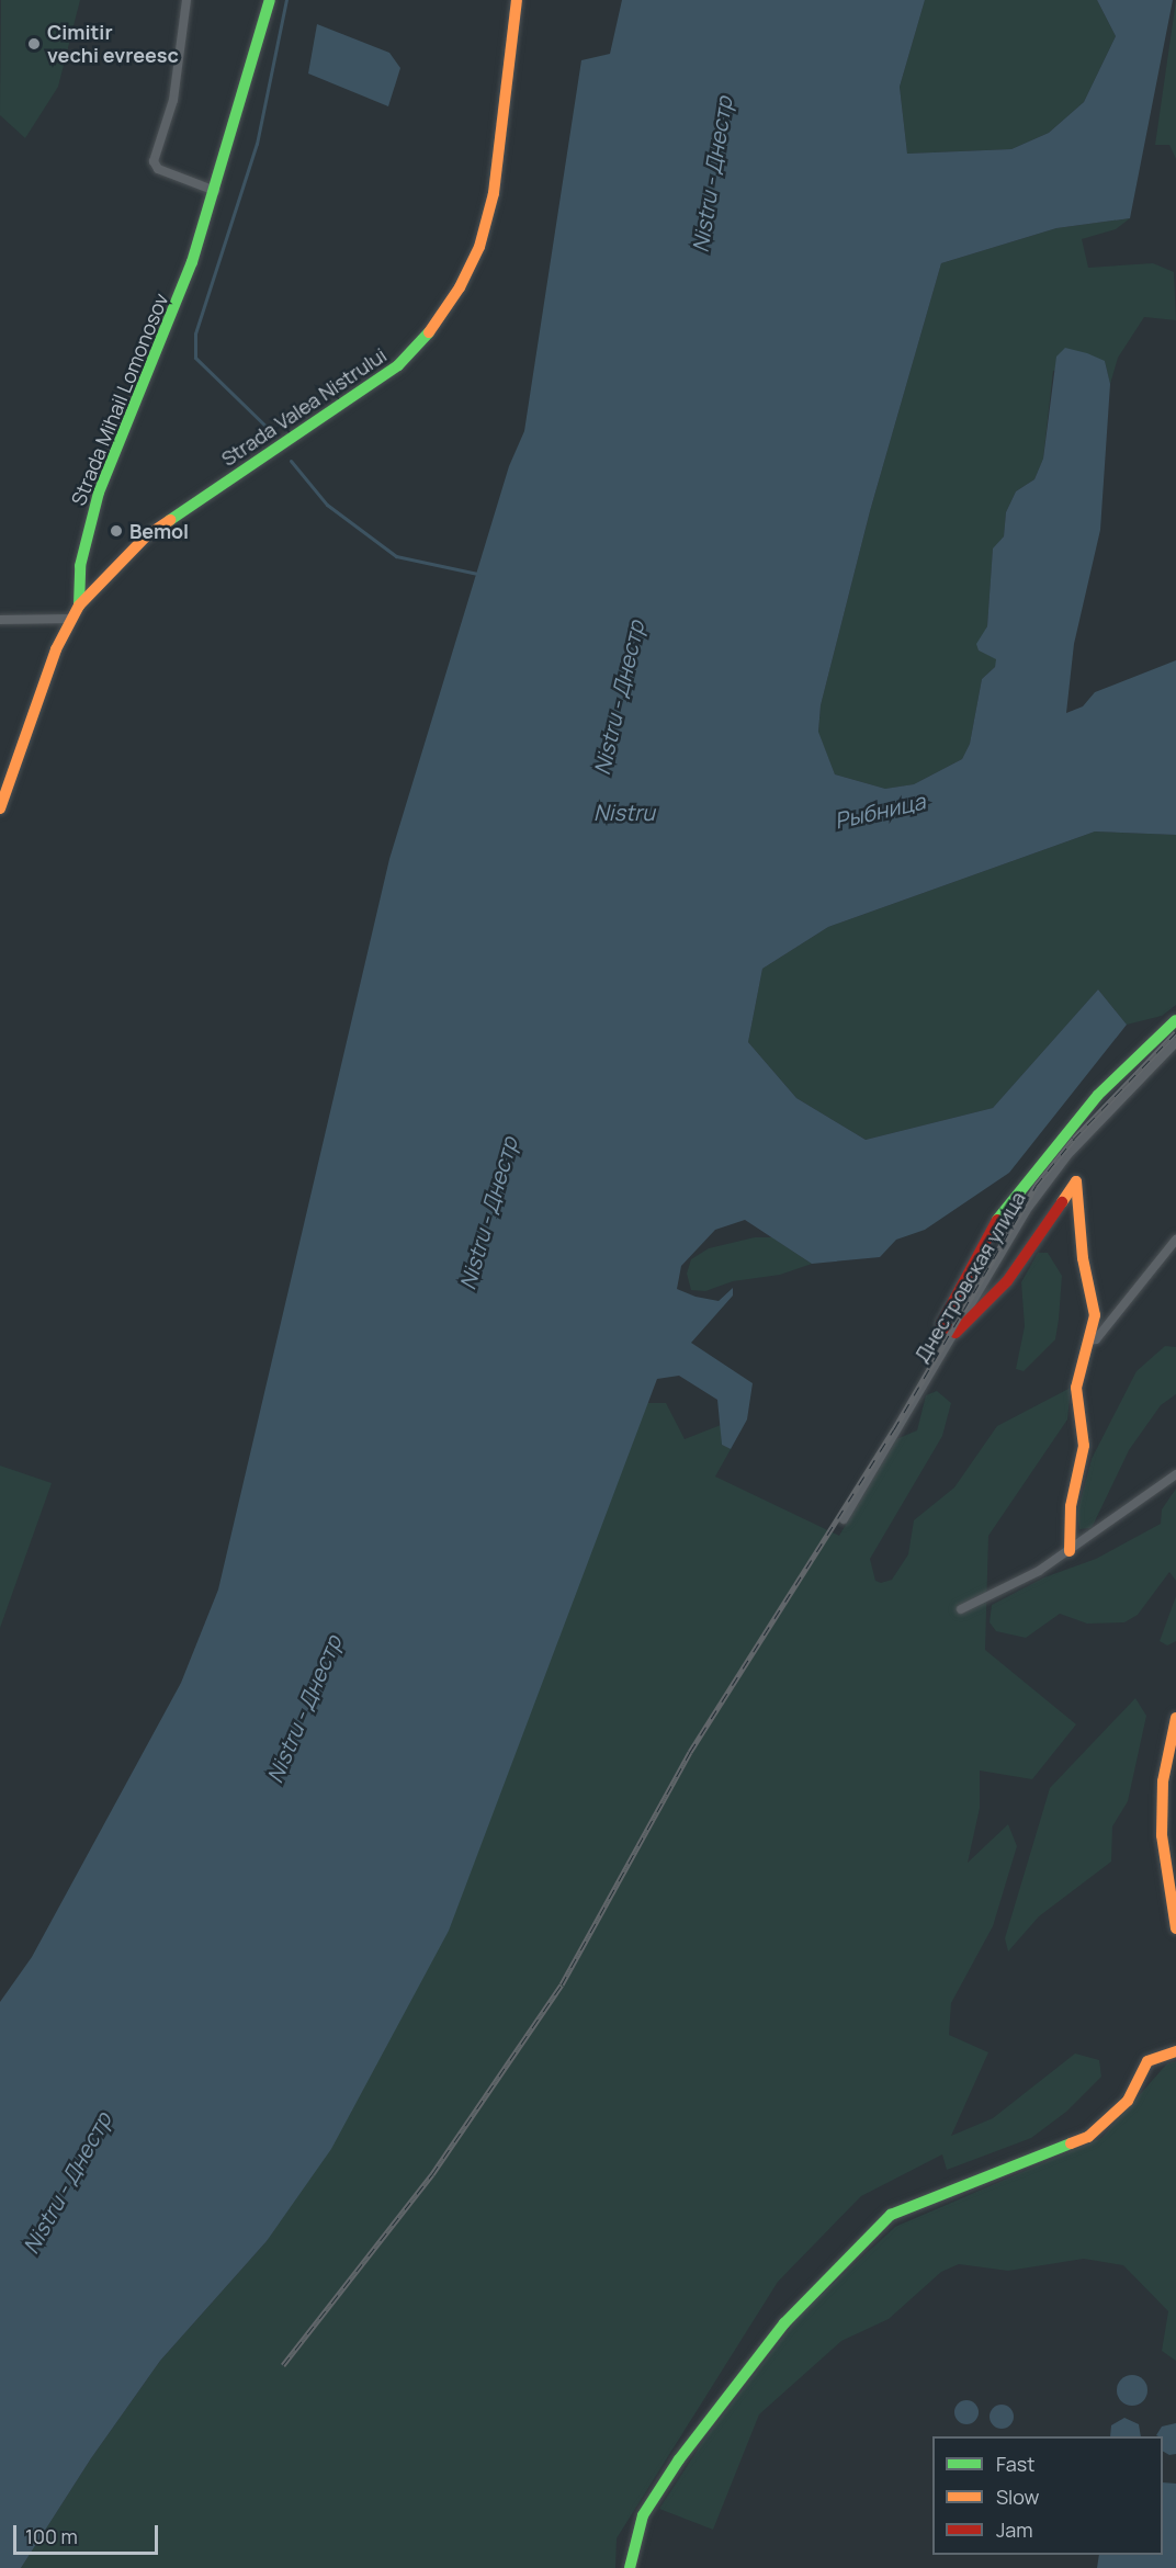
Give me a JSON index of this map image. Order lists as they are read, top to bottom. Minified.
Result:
{"streets":{"main road":["Strada Mihail Lomonosov","Strada Valea Nistrului"],"street":["Днестровская улица"]},"crossings":[["Strada Mihail Lomonosov","Strada Valea Nistrului"]],"water":["Nistru - Днестр","Рыбница","Nistru"],"places":["Cimitir vechi evreesc","Bemol"],"legend":["Fast","Slow","Jam"],"scale_bar":"100 m"}
